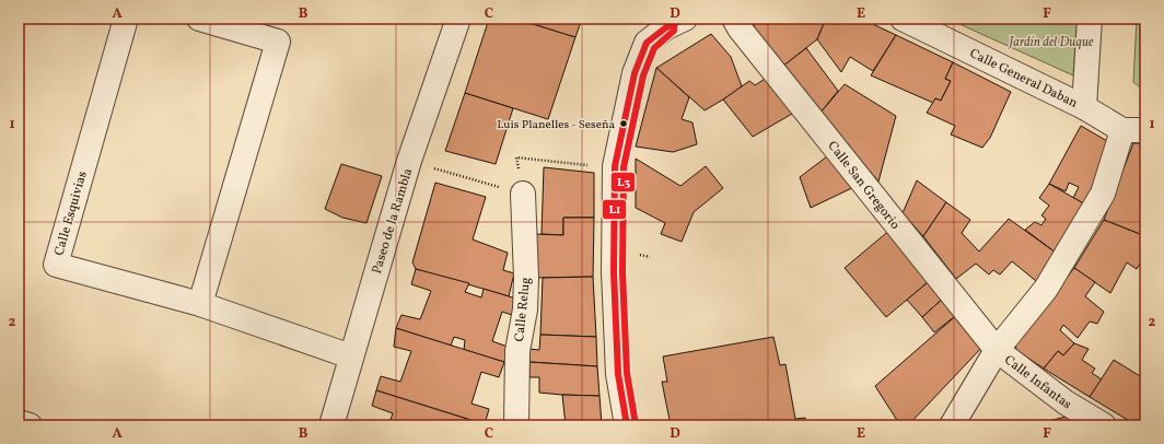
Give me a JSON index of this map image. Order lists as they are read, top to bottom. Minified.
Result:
{"streets":{"street":["Calle General Daban","Calle San Gregorio","Calle Esquivias","Paseo de la Rambla","Calle Relug","Calle Infantas"]},"crossings":[["Calle San Gregorio","Calle Infantas"],["Calle Esquivias","Paseo de la Rambla"]],"parks":["Jardín del Duque"],"places":["Luis Planelles - Seseña"],"lines":["transit line L1","transit line L3"],"grid":{"columns":["A","B","C","D","E","F"],"rows":["1","2"]}}
